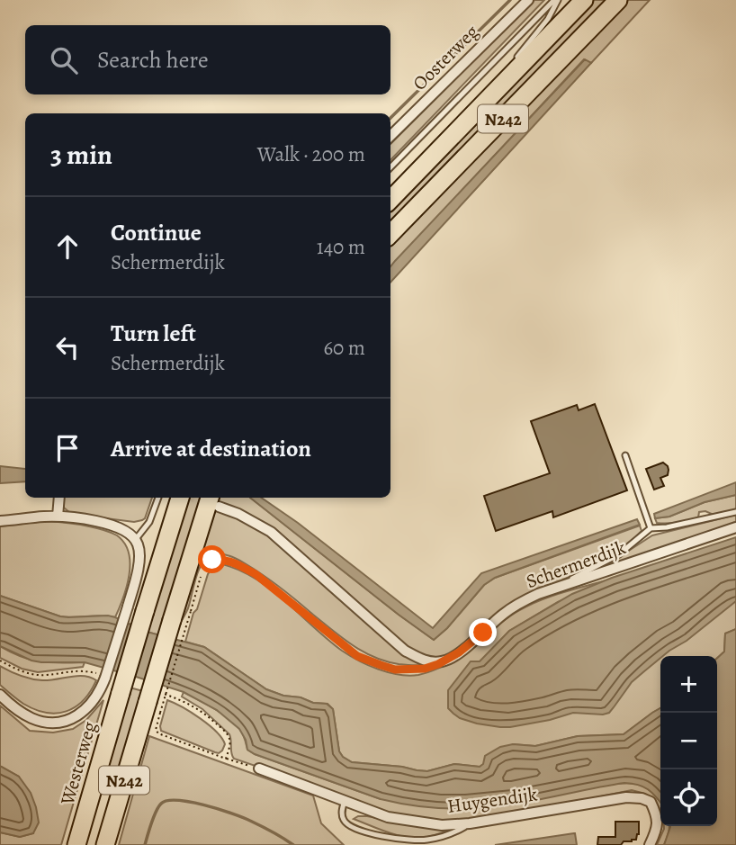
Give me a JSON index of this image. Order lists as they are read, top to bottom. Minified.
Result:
{"streets":{"highway":["N242","Westerweg"],"street":["Oosterweg","Schermerdijk","Huygendijk"]},"page":{"search":"Search here","heading":["3 min","Walk · 200 m"],"list":[["Continue","Schermerdijk","140 m"],["Turn left","Schermerdijk","60 m"],"Arrive at destination"],"map_buttons":["+","−"]}}
